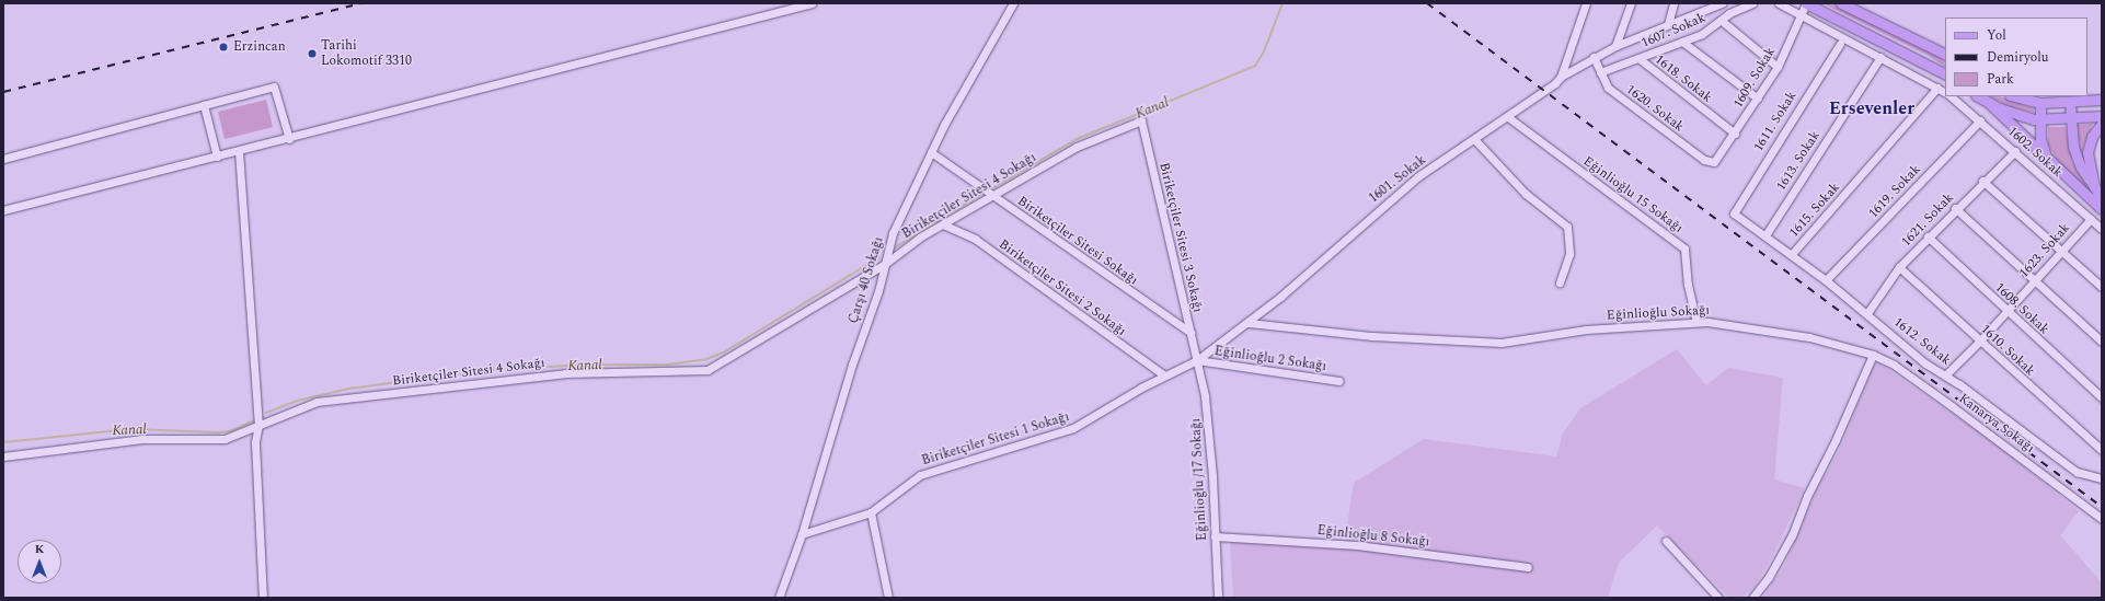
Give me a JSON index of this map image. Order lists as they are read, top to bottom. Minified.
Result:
{"streets":{"street":["1607. Sokak","1609. Sokak","1618. Sokak","1620. Sokak","1611. Sokak","1602. Sokak","1613. Sokak","1601. Sokak","1619. Sokak","Eğinlioğlu 15 Sokağı","Biriketçiler Sitesi 4 Sokağı","1615. Sokak","1621. Sokak","Biriketçiler Sitesi 3 Sokağı","Biriketçiler Sitesi Sokağı","1623. Sokak","Çarşı 40 Sokağı","Biriketçiler Sitesi 2 Sokağı","1608. Sokak","Eğinlioğlu Sokağı","1612. Sokak","1610. Sokak","Eğinlioğlu 2 Sokağı","Kanarya Sokağı","Biriketçiler Sitesi 1 Sokağı","Eğinlioğlu /17 Sokağı","Eğinlioğlu 8 Sokağı"]},"crossings":[["1607. Sokak","1618. Sokak"],["1607. Sokak","1620. Sokak"],["1609. Sokak","1618. Sokak"],["1609. Sokak","1620. Sokak"],["1611. Sokak","1612. Sokak"],["1602. Sokak","1619. Sokak"],["1602. Sokak","1621. Sokak"],["1602. Sokak","1623. Sokak"],["1613. Sokak","1612. Sokak"],["1601. Sokak","Eğinlioğlu 15 Sokağı"],["1601. Sokak","Biriketçiler Sitesi 3 Sokağı"],["1601. Sokak","Eğinlioğlu Sokağı"],["1601. Sokak","Eğinlioğlu 2 Sokağı"],["1601. Sokak","Biriketçiler Sitesi 1 Sokağı"],["1601. Sokak","Eğinlioğlu /17 Sokağı"],["1619. Sokak","1612. Sokak"],["Eğinlioğlu 15 Sokağı","Eğinlioğlu Sokağı"],["Biriketçiler Sitesi 4 Sokağı","Biriketçiler Sitesi 3 Sokağı"],["Biriketçiler Sitesi 4 Sokağı","Biriketçiler Sitesi Sokağı"],["Biriketçiler Sitesi 4 Sokağı","Çarşı 40 Sokağı"],["Biriketçiler Sitesi 4 Sokağı","Biriketçiler Sitesi 2 Sokağı"],["1615. Sokak","1612. Sokak"],["1621. Sokak","1608. Sokak"],["1621. Sokak","1612. Sokak"],["1621. Sokak","1610. Sokak"],["Biriketçiler Sitesi 3 Sokağı","Biriketçiler Sitesi Sokağı"],["Biriketçiler Sitesi 3 Sokağı","Eğinlioğlu 2 Sokağı"],["Biriketçiler Sitesi 3 Sokağı","Biriketçiler Sitesi 1 Sokağı"],["Biriketçiler Sitesi 3 Sokağı","Eğinlioğlu /17 Sokağı"],["Biriketçiler Sitesi Sokağı","Çarşı 40 Sokağı"],["1623. Sokak","1608. Sokak"],["1623. Sokak","1612. Sokak"],["1623. Sokak","1610. Sokak"],["Çarşı 40 Sokağı","Biriketçiler Sitesi 1 Sokağı"],["Biriketçiler Sitesi 2 Sokağı","Biriketçiler Sitesi 1 Sokağı"],["Eğinlioğlu Sokağı","Kanarya Sokağı"],["Eğinlioğlu 2 Sokağı","Biriketçiler Sitesi 1 Sokağı"],["Eğinlioğlu 2 Sokağı","Eğinlioğlu /17 Sokağı"],["Biriketçiler Sitesi 1 Sokağı","Eğinlioğlu /17 Sokağı"],["Eğinlioğlu /17 Sokağı","Eğinlioğlu 8 Sokağı"]],"districts":["Ersevenler"],"water":["Kanal"],"places":["Erzincan","Tarihi Lokomotif 3310"],"legend":["Yol","Demiryolu","Park"],"north":"top"}
